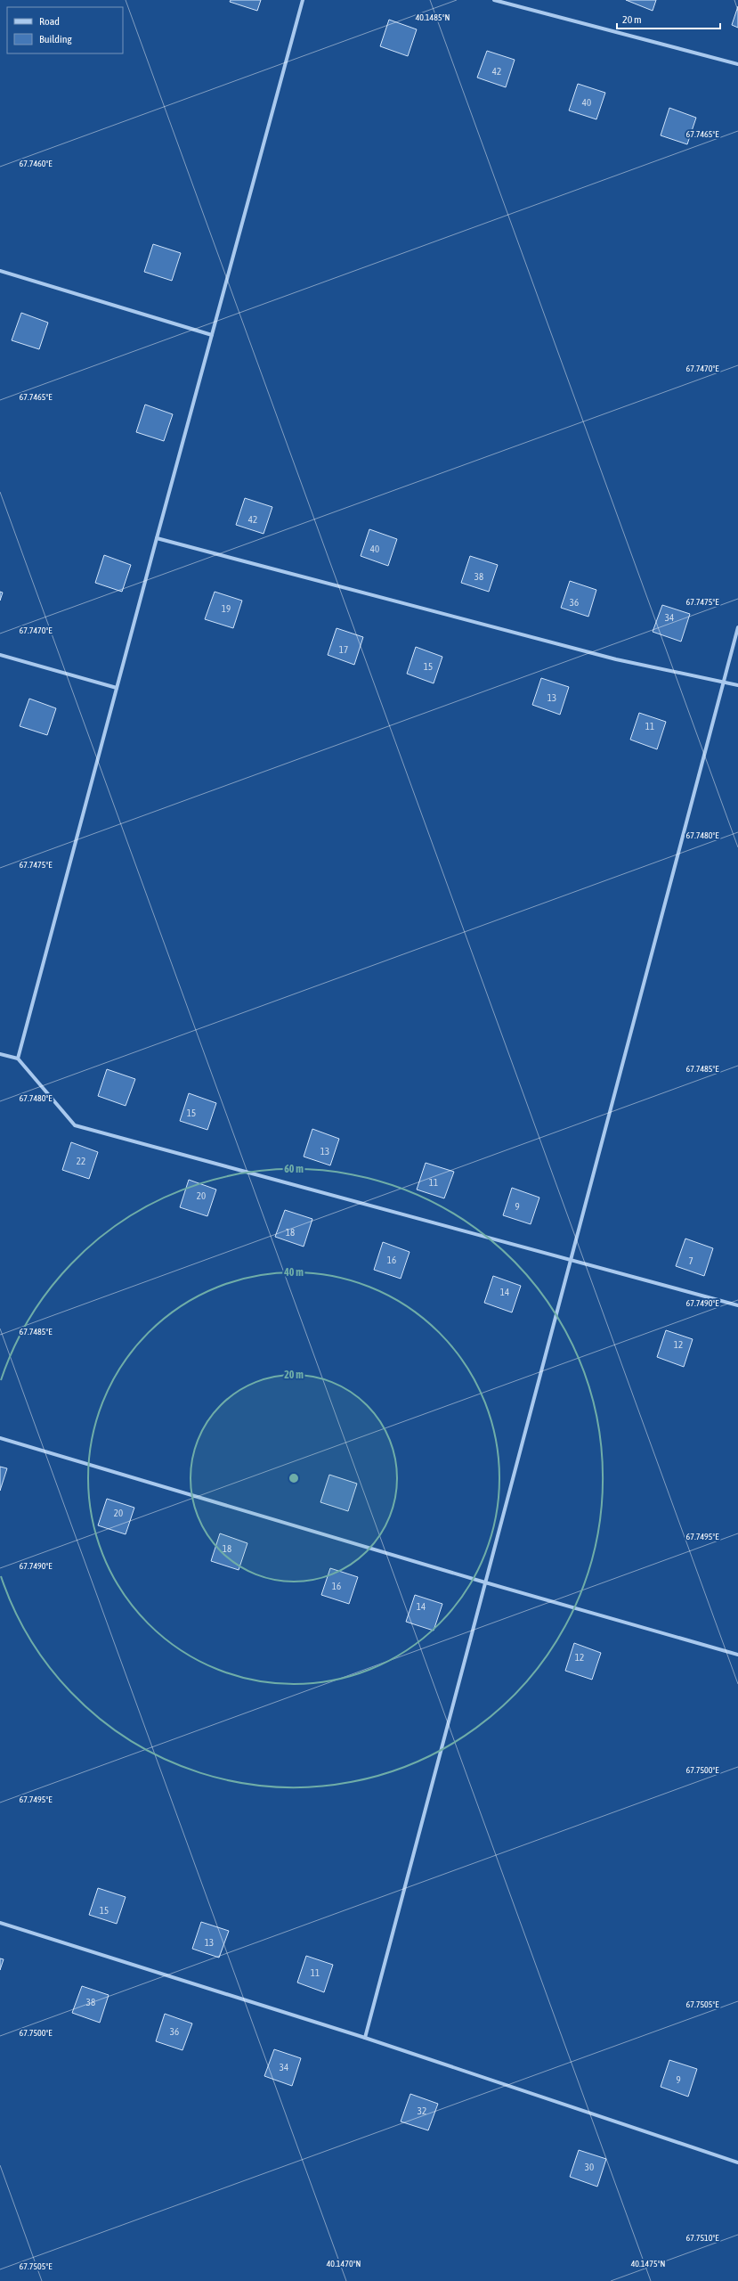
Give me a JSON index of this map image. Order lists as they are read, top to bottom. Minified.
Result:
{"house_numbers":["42","40","42","40","38","36","19","34","17","15","13","11","15","13","22","11","20","9","18","16","7","14","12","20","18","16","14","12","15","13","11","38","36","34","9","32","30"],"legend":["Road","Building"],"scale_bar":"20 m","coordinates":["40.1485°N","67.7465°E","67.7460°E","67.7470°E","67.7475°E","67.7480°E","67.7485°E","67.7490°E","67.7495°E","67.7500°E","67.7505°E","67.7510°E","40.1470°N","40.1475°N"],"rings":["60 m","40 m","20 m"]}
